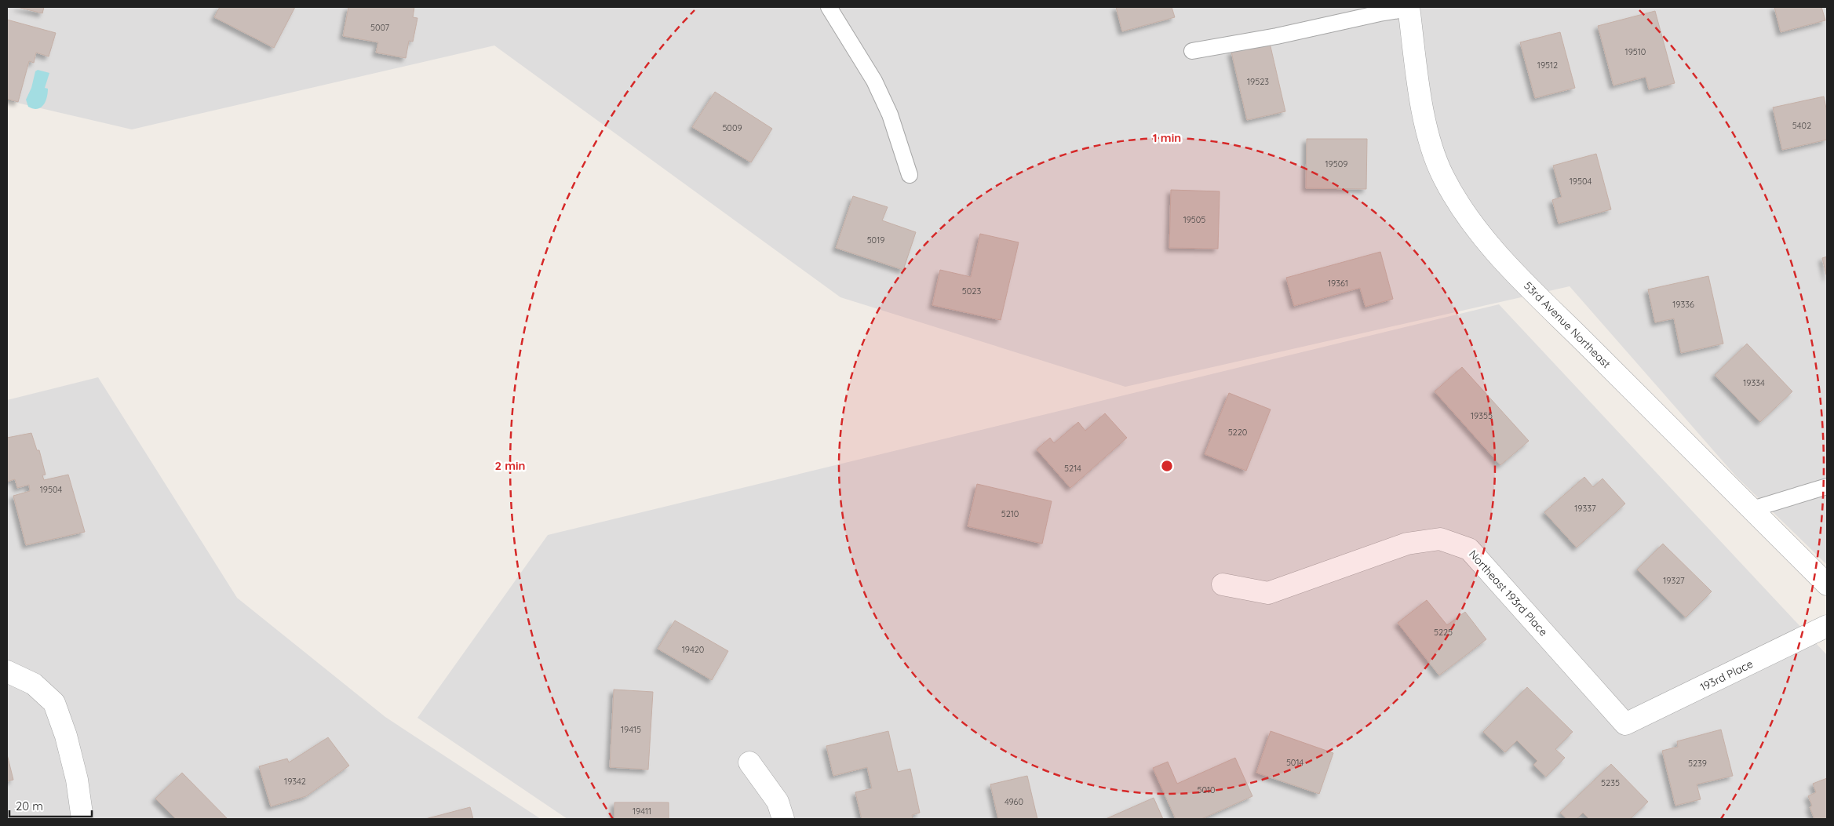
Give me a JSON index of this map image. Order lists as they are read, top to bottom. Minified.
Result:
{"streets":{"street":["53rd Avenue Northeast","Northeast 193rd Place","193rd Place"]},"crossings":[["Northeast 193rd Place","193rd Place"]],"house_numbers":["5007","19510","19512","19523","5402","5009","19509","19504","19505","5019","19361","5023","19336","19334","19355","5220","5214","19504","19337","5210","19327","5225","19420","19415","5014","5239","19342","5235","5010","4960","19411"],"scale_bar":"20 m","rings":["1 min","2 min"]}
